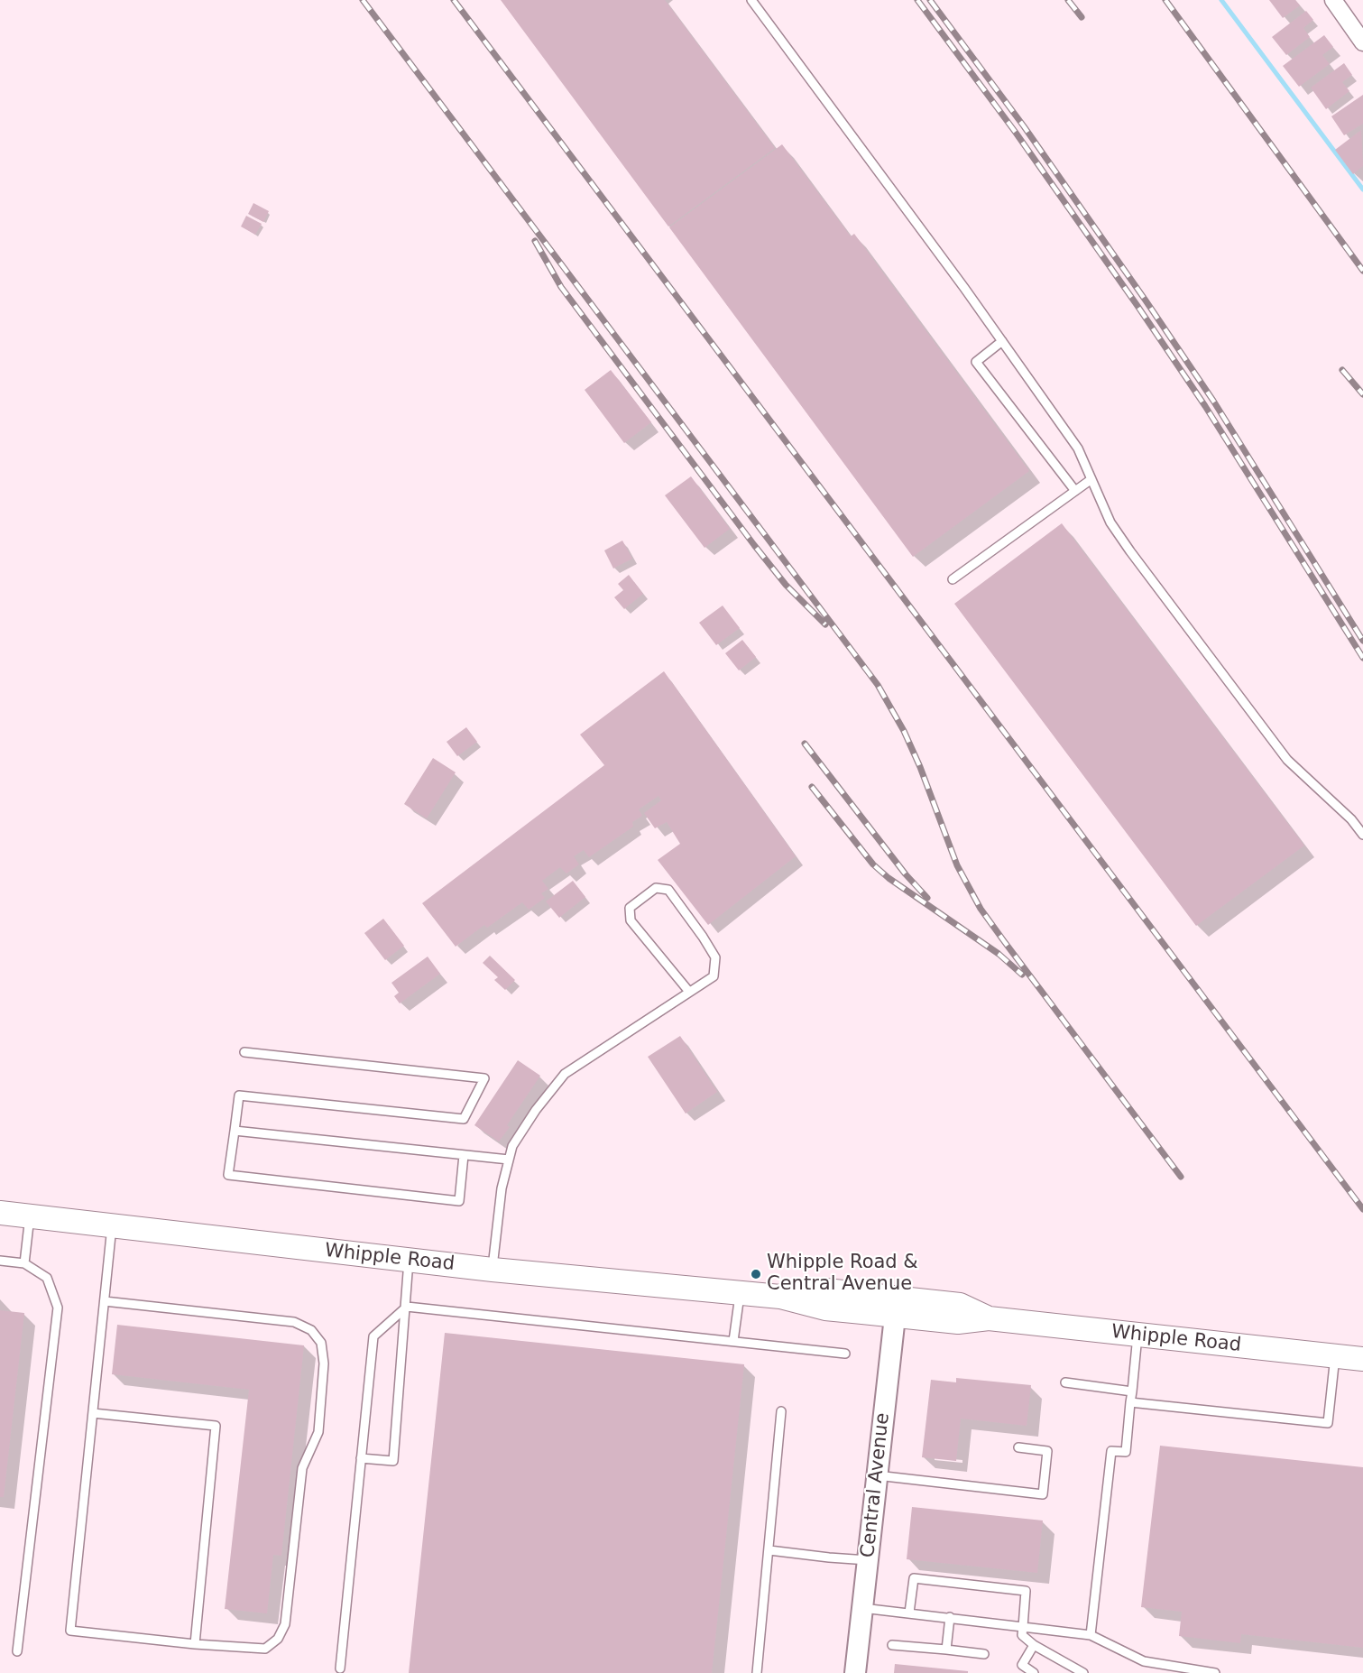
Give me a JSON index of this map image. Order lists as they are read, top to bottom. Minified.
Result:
{"streets":{"main road":["Whipple Road"],"street":["Central Avenue"]},"crossings":[["Whipple Road","Central Avenue"]],"places":["Whipple Road & Central Avenue"]}
